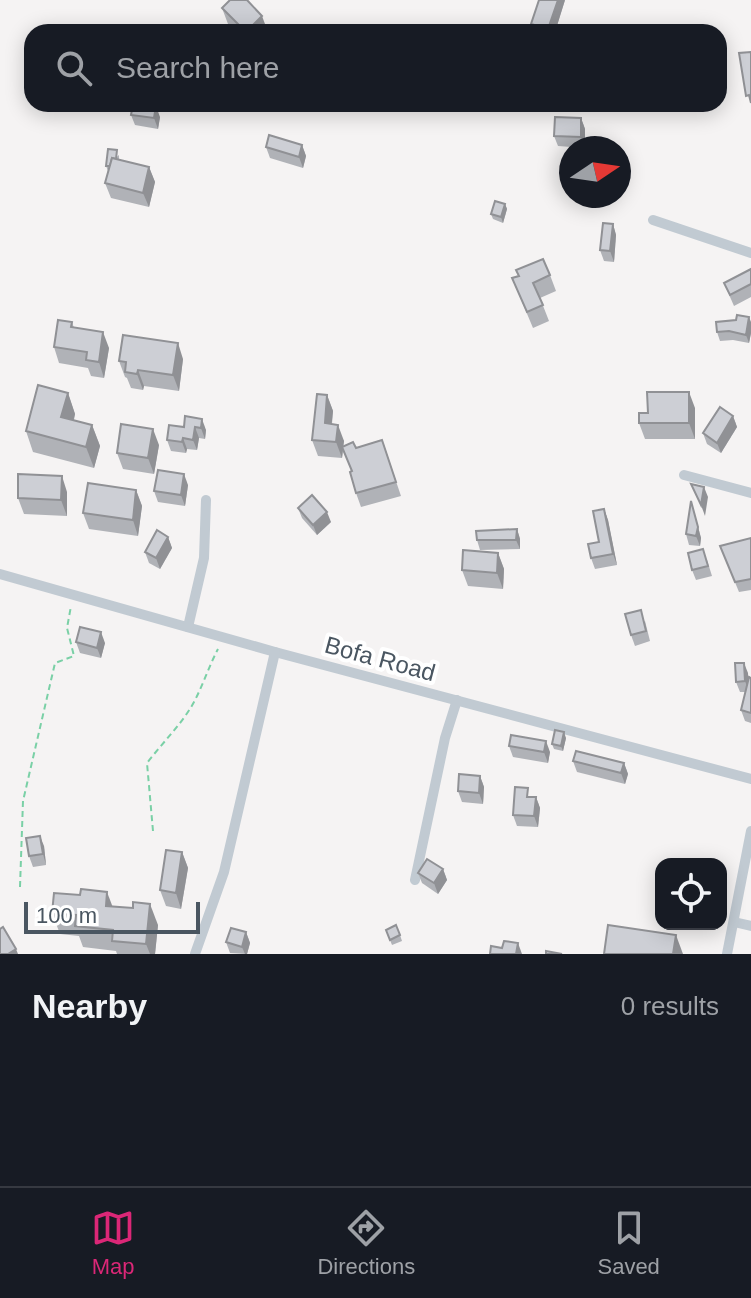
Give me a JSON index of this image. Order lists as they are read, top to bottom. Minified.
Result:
{"streets":{"street":["Bofa Road"]},"scale_bar":"100 m","north":"right","page":{"search":"Search here","scale":"100 m","heading":["Nearby","0 results"],"nav":["Map","Directions","Saved"]}}
